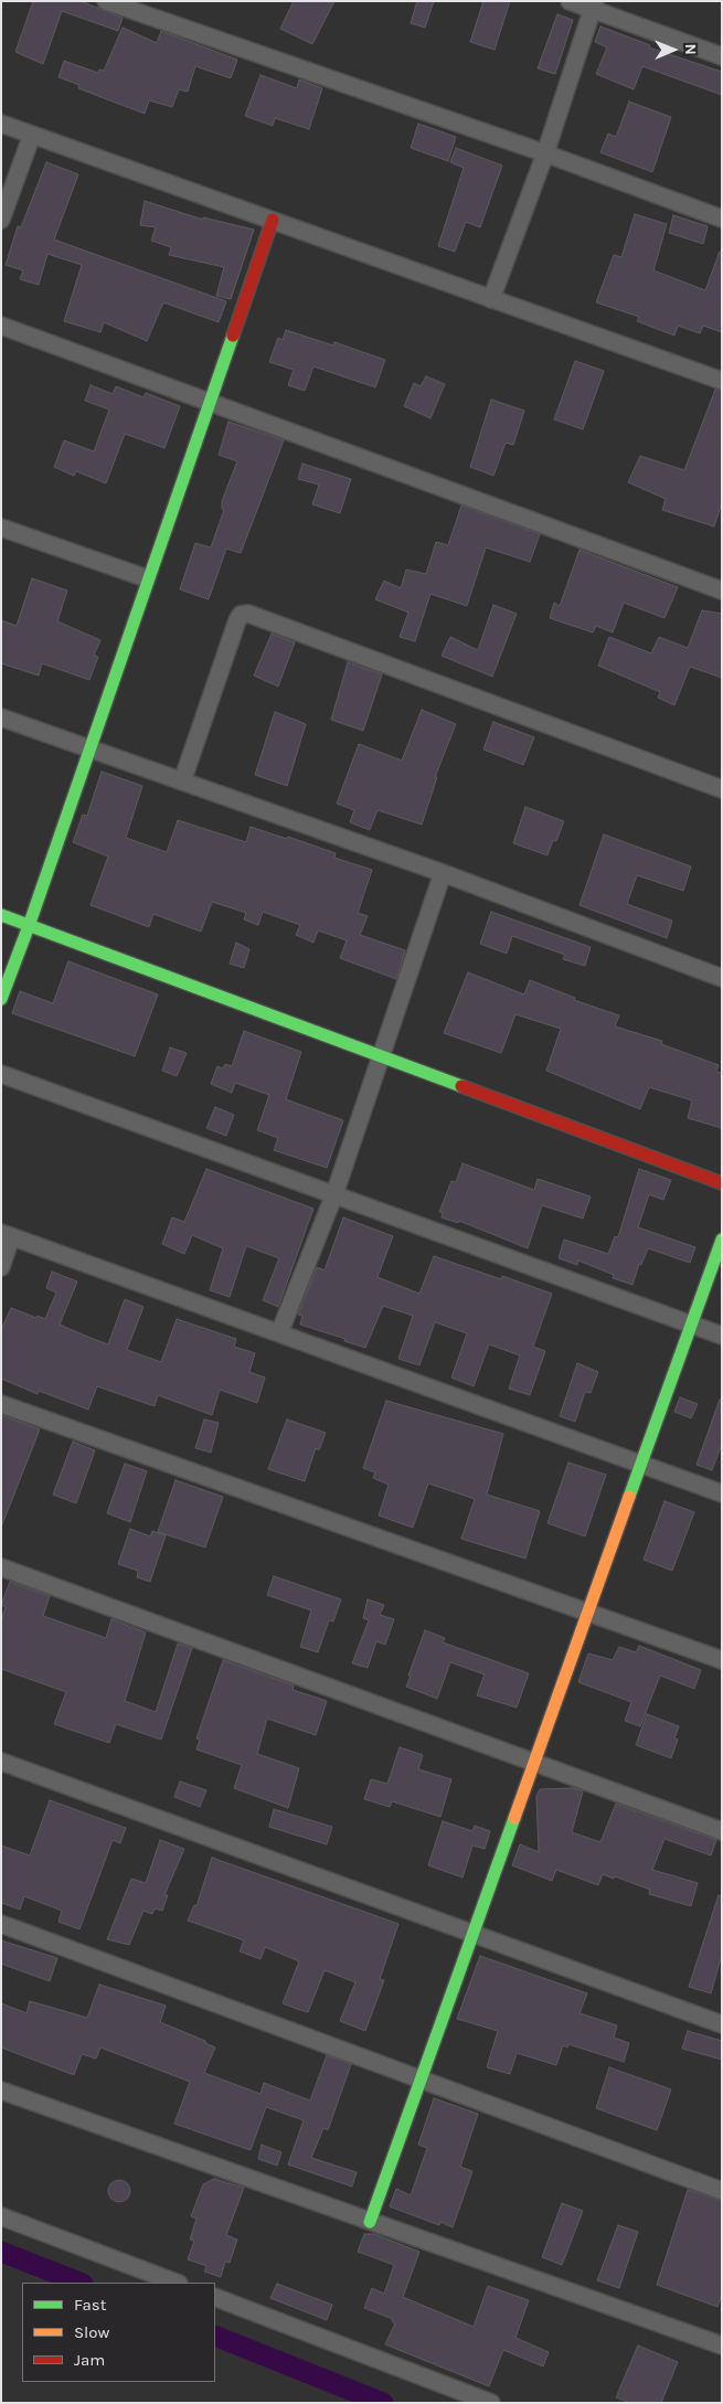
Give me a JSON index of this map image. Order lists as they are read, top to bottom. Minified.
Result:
{"legend":["Fast","Slow","Jam"],"north":"right"}
